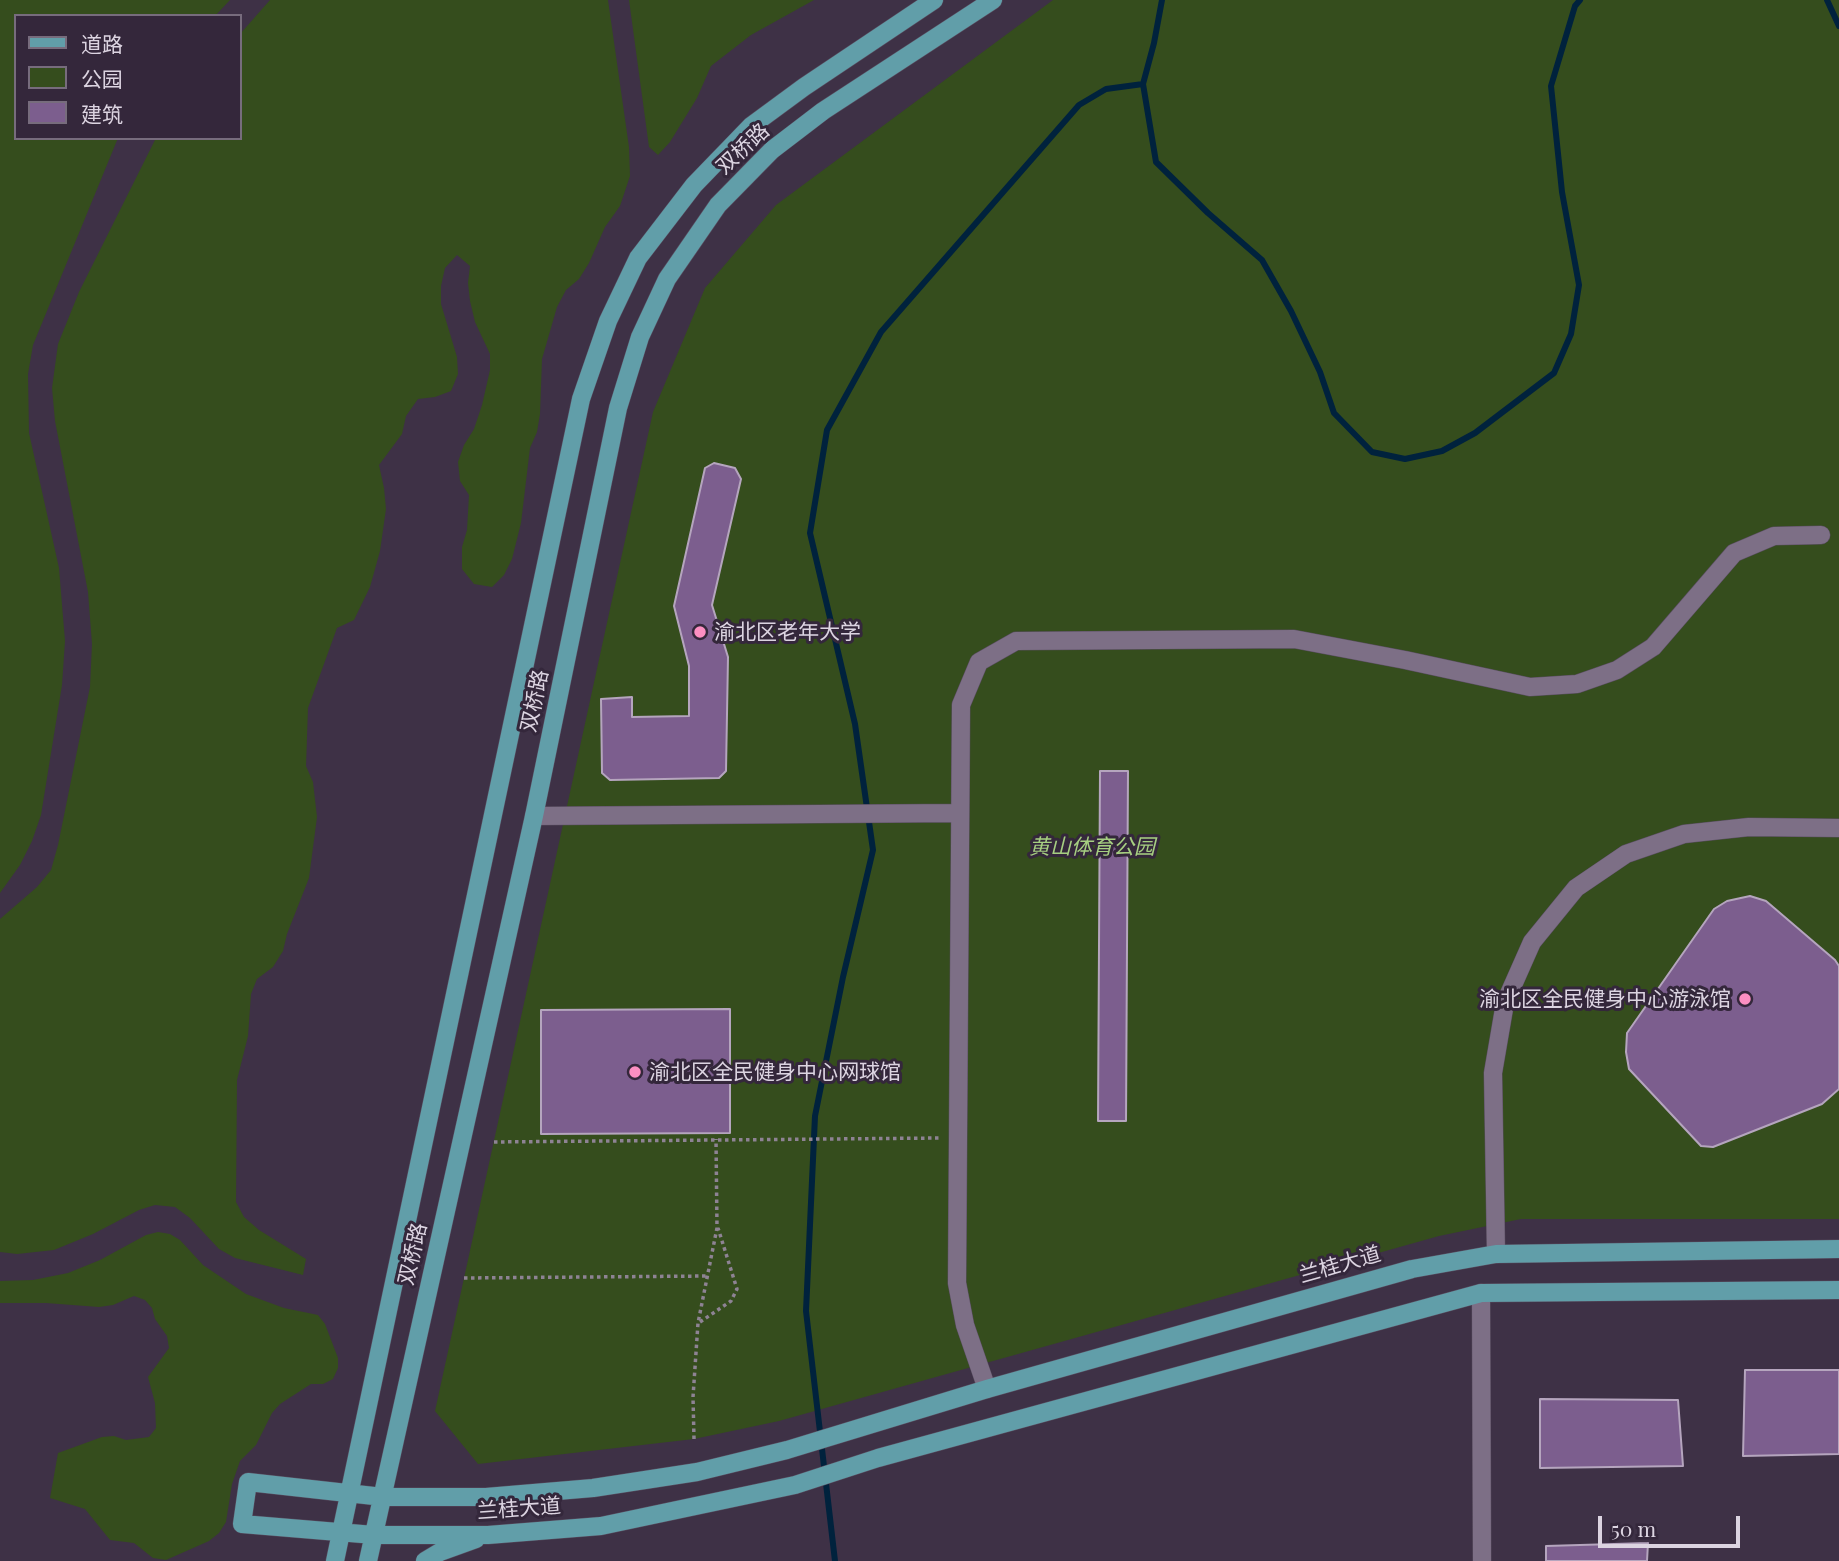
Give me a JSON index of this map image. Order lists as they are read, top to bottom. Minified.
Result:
{"streets":{"main road":["双桥路","兰桂大道"]},"crossings":[["双桥路","兰桂大道"]],"parks":["黄山体育公园"],"places":["渝北区老年大学","渝北区全民健身中心游泳馆","渝北区全民健身中心网球馆"],"legend":["道路","公园","建筑"],"scale_bar":"50 m"}
